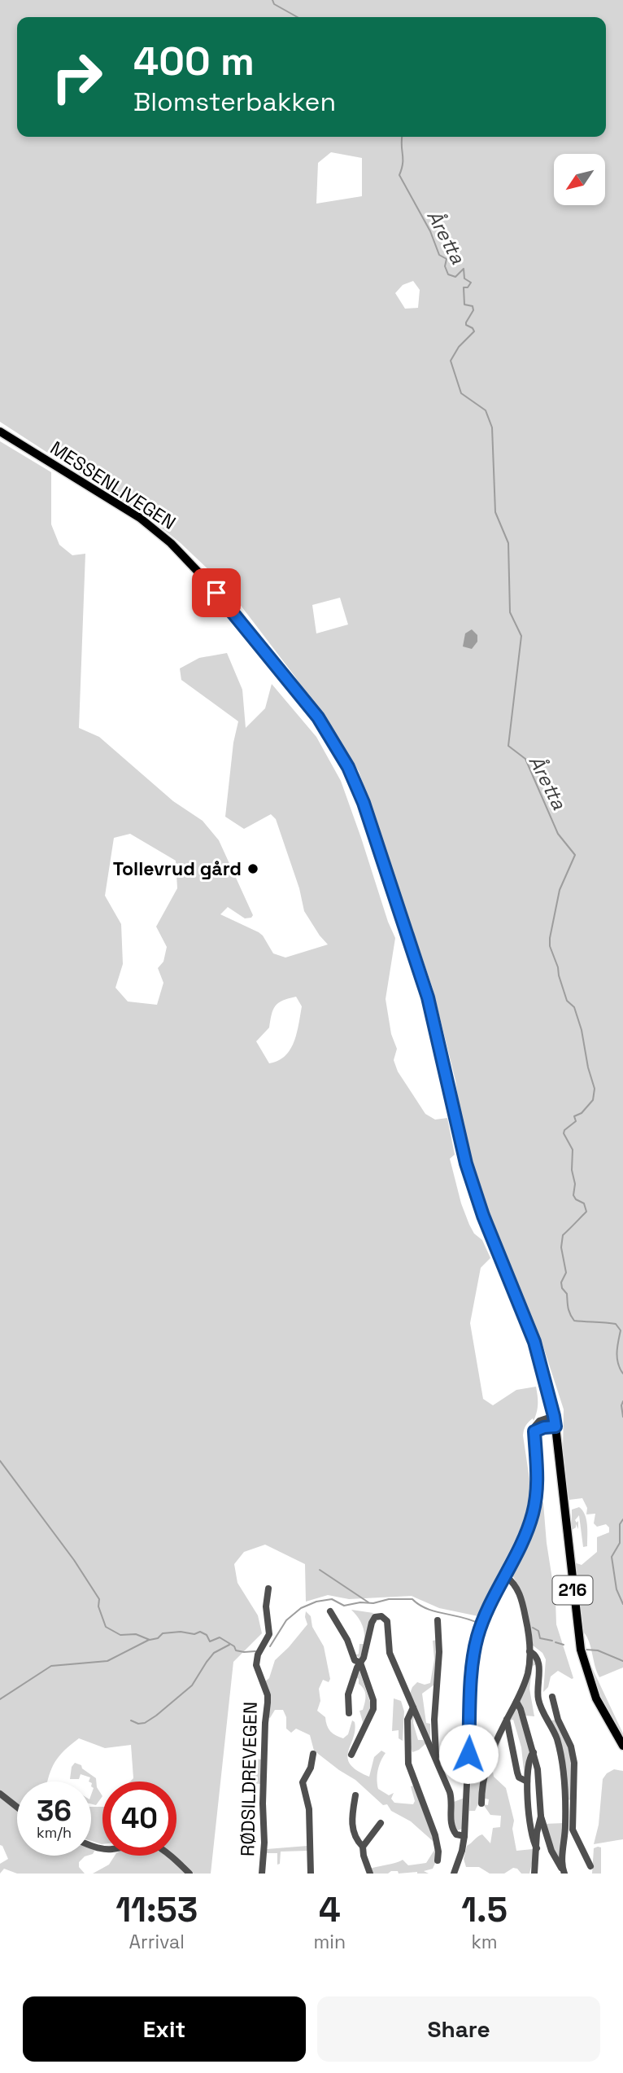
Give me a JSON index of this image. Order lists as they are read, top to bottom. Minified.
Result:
{"streets":{"main road":["MESSENLIVEGEN","216"],"street":["RØDSILDREVEGEN"]},"water":["Åretta"],"places":["Tollevrud gård"],"north":"bottom left","page":{"turn":["400 m","Blomsterbakken"],"speed":"36 km/h","limit":"40","eta":["11:53","Arrival","4","min","1.5","km"],"buttons":["Exit","Share"]}}
